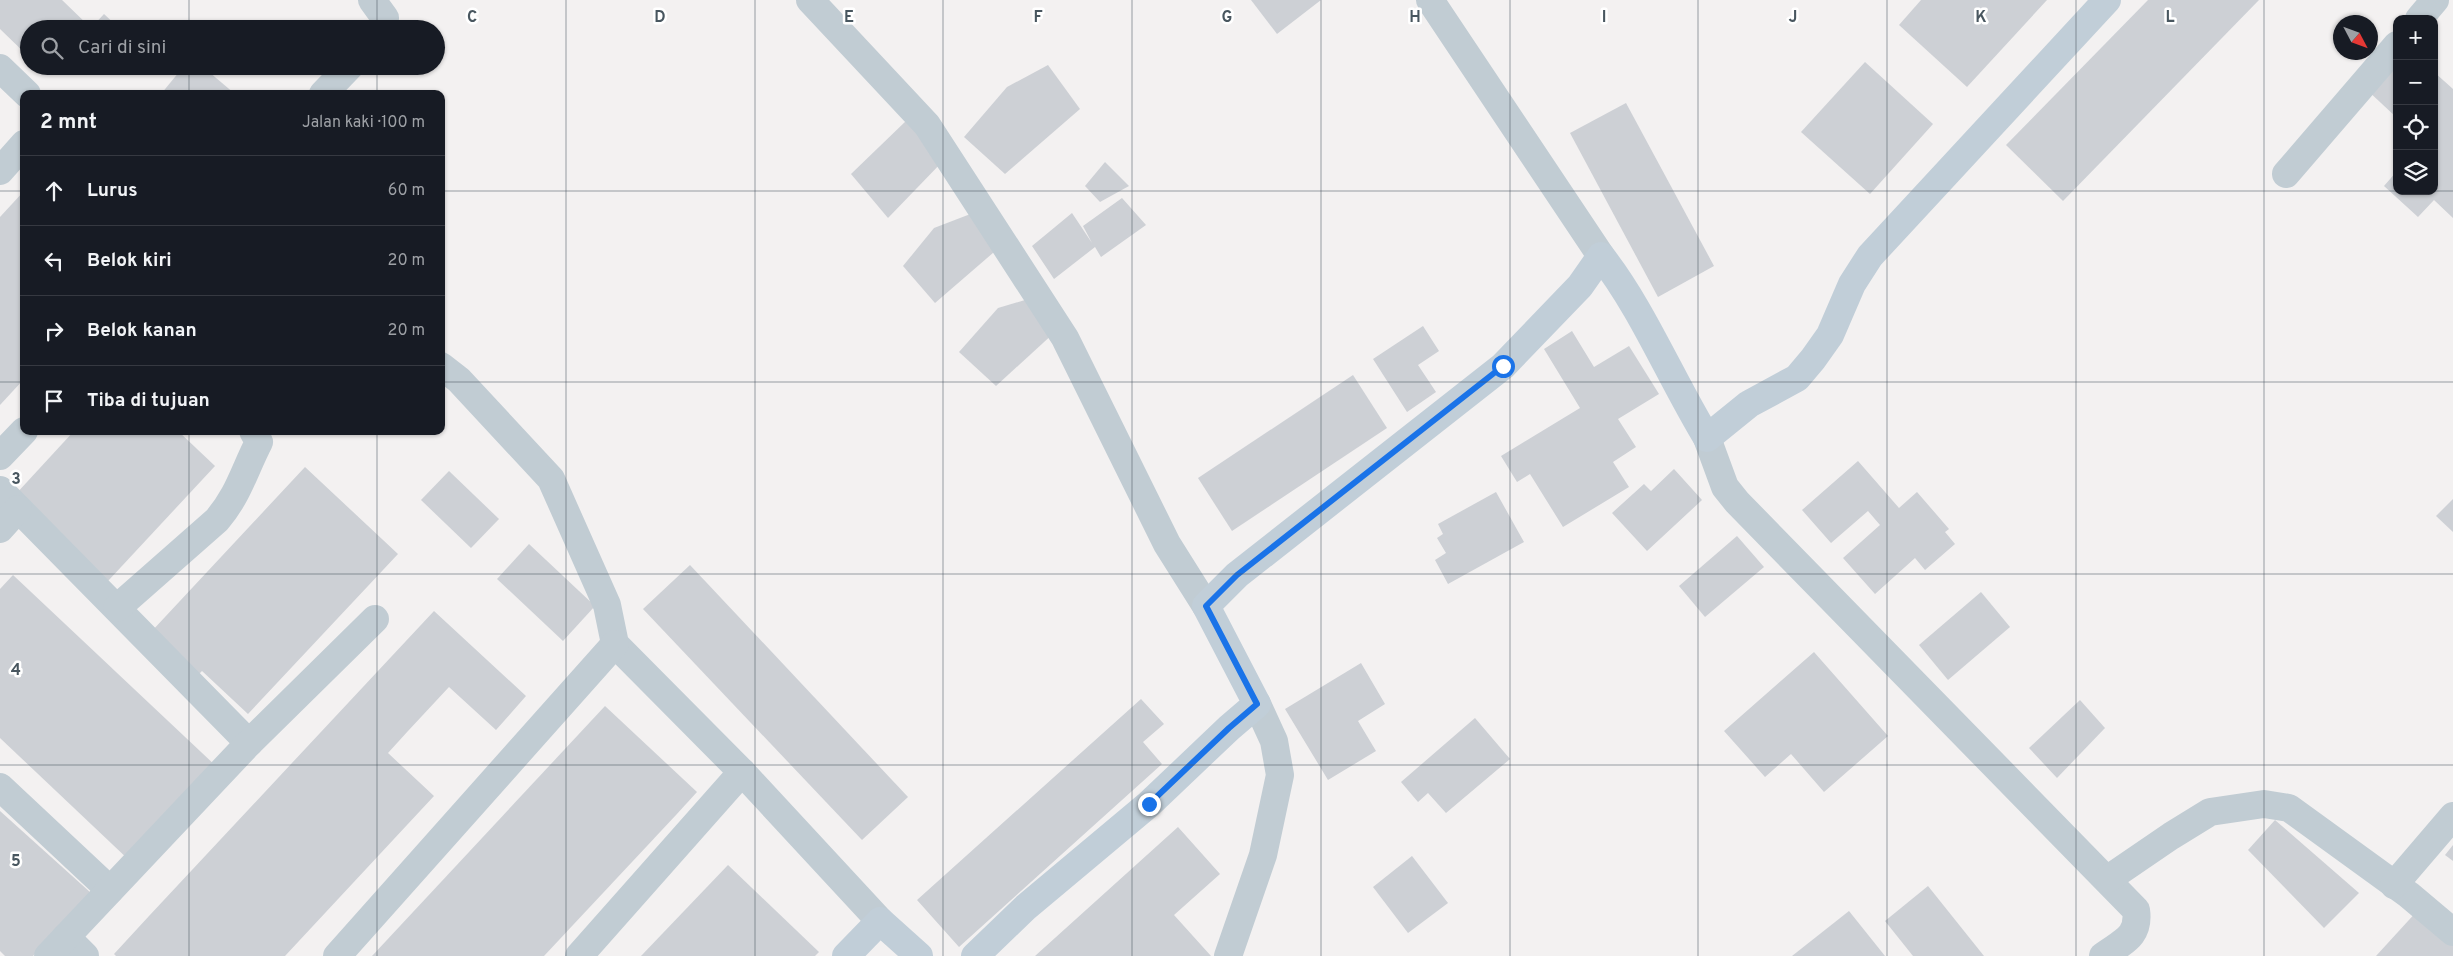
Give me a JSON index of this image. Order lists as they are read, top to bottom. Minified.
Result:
{"north":"bottom right","page":{"map_buttons":["+","−"],"search":"Cari di sini","heading":["2 mnt","Jalan kaki · 100 m"],"list":[["Lurus","60 m"],["Belok kiri","20 m"],["Belok kanan","20 m"],"Tiba di tujuan"]},"grid":{"columns":["C","D","E","F","G","H","I","J","K","L"],"rows":["3","4","5"]}}
